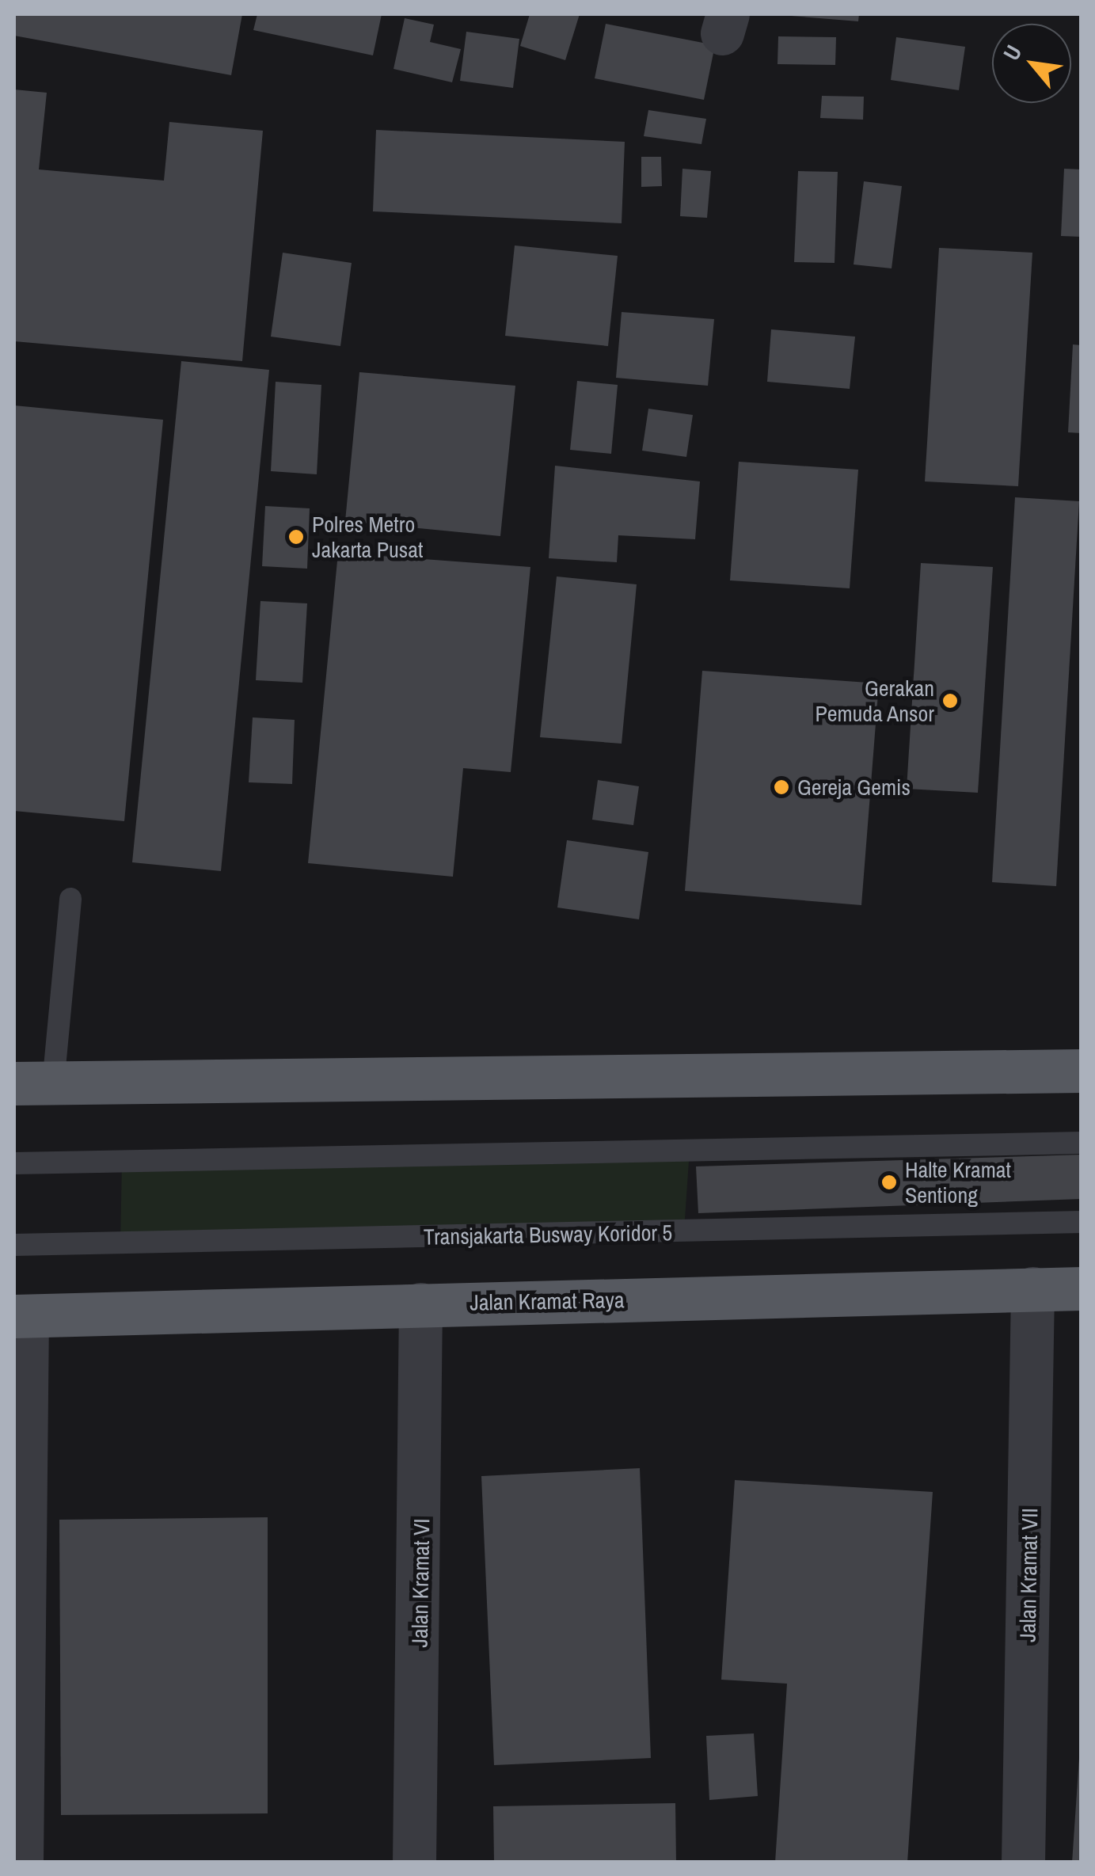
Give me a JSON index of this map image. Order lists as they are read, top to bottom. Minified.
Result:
{"streets":{"main road":["Jalan Kramat Raya"],"street":["Jalan Kramat VII","Jalan Kramat VI"],"lane":["Transjakarta Busway Koridor 5"]},"crossings":[["Jalan Kramat Raya","Jalan Kramat VII"],["Jalan Kramat Raya","Jalan Kramat VI"]],"places":["Polres Metro Jakarta Pusat","Gerakan Pemuda Ansor","Gereja Gemis","Halte Kramat Sentiong"],"north":"top left"}
